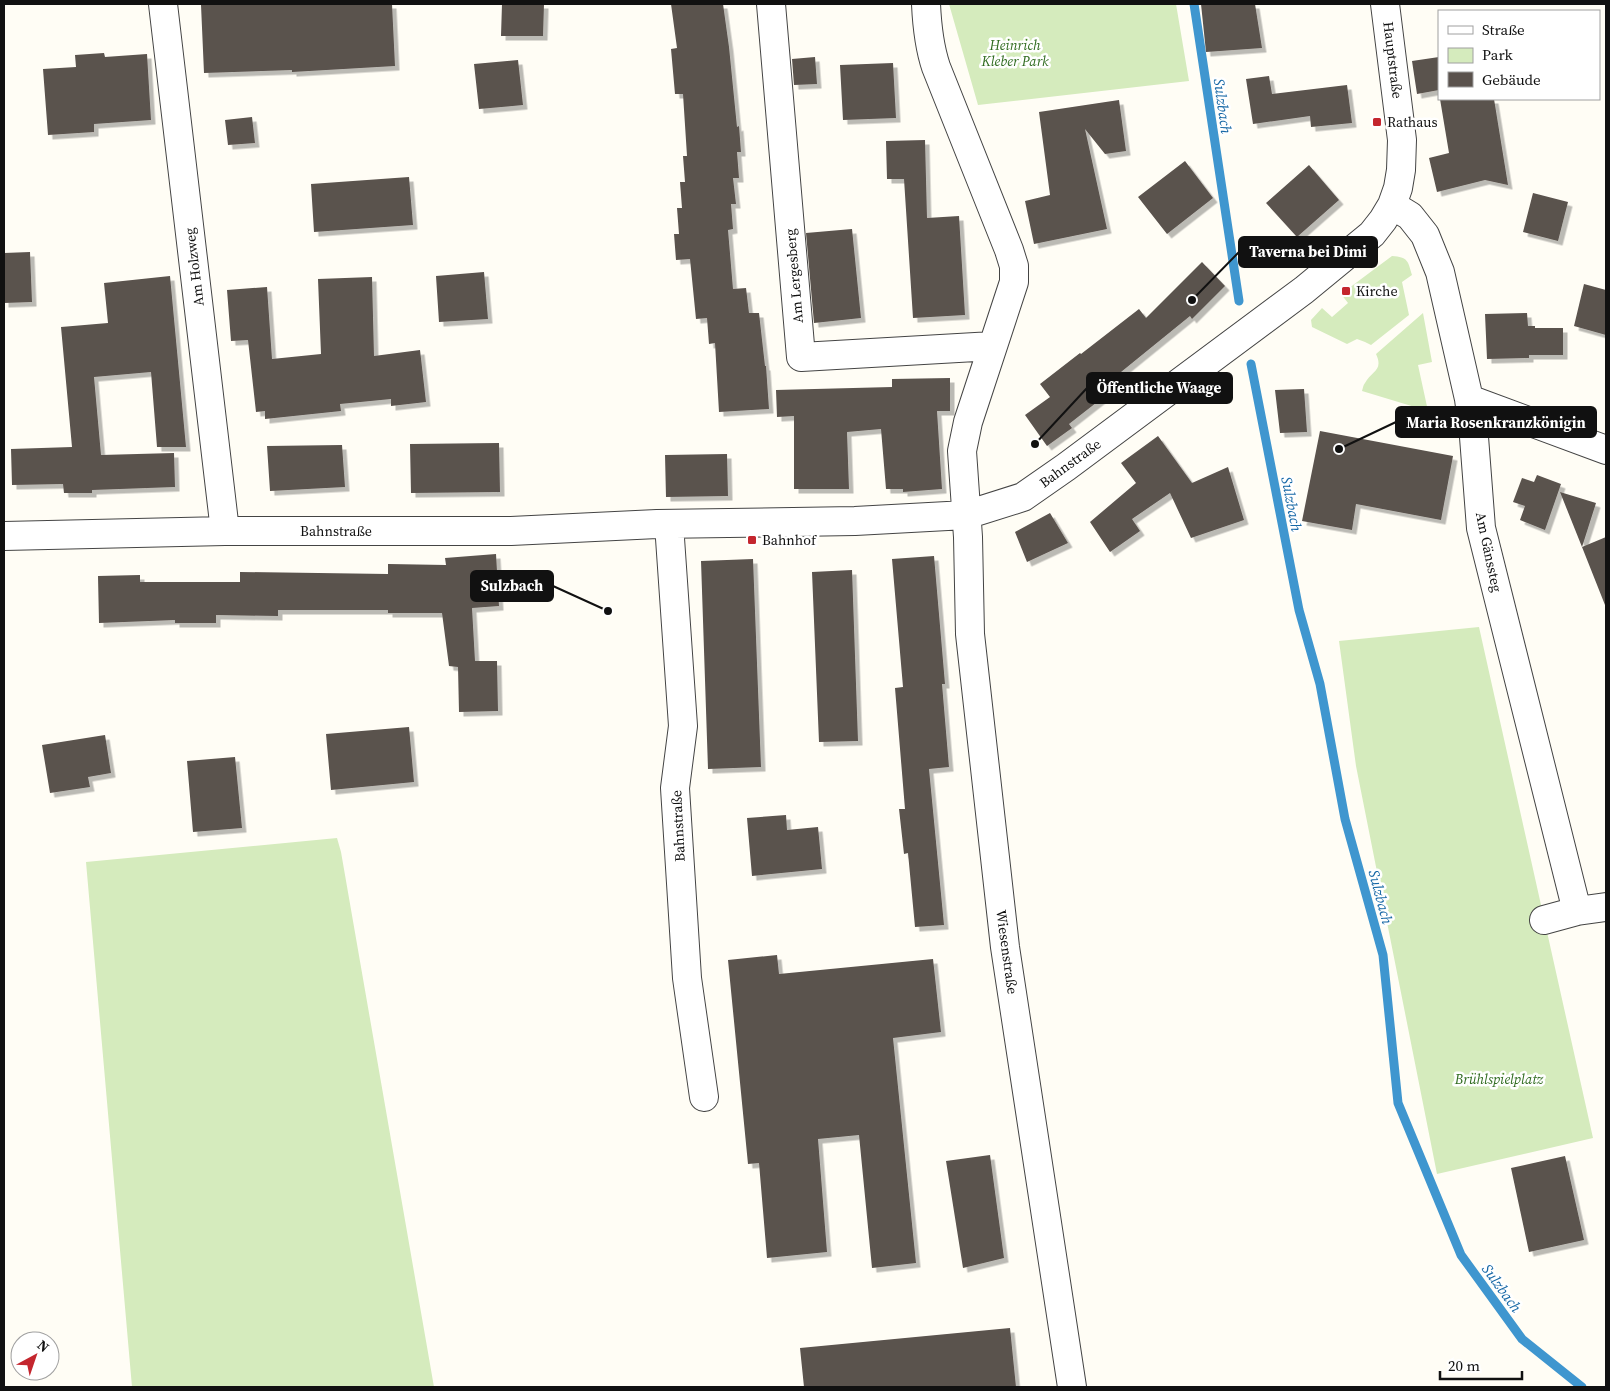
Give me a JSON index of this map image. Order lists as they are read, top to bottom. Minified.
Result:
{"streets":{"street":["Hauptstraße","Am Holzweg","Am Lergesberg","Bahnstraße","Am Gänssteg","Wiesenstraße"]},"crossings":[["Hauptstraße","Bahnstraße"],["Hauptstraße","Am Gänssteg"],["Am Holzweg","Bahnstraße"],["Bahnstraße","Am Gänssteg"],["Bahnstraße","Wiesenstraße"]],"water":["Sulzbach"],"parks":["Heinrich Kleber Park","Brühlspielplatz"],"places":{"transit":["Rathaus","Kirche","Bahnhof"],"other":["Taverna bei Dimi","Öffentliche Waage","Maria Rosenkranzkönigin","Sulzbach"]},"legend":["Straße","Park","Gebäude"],"scale_bar":"20 m","north":"top right"}
